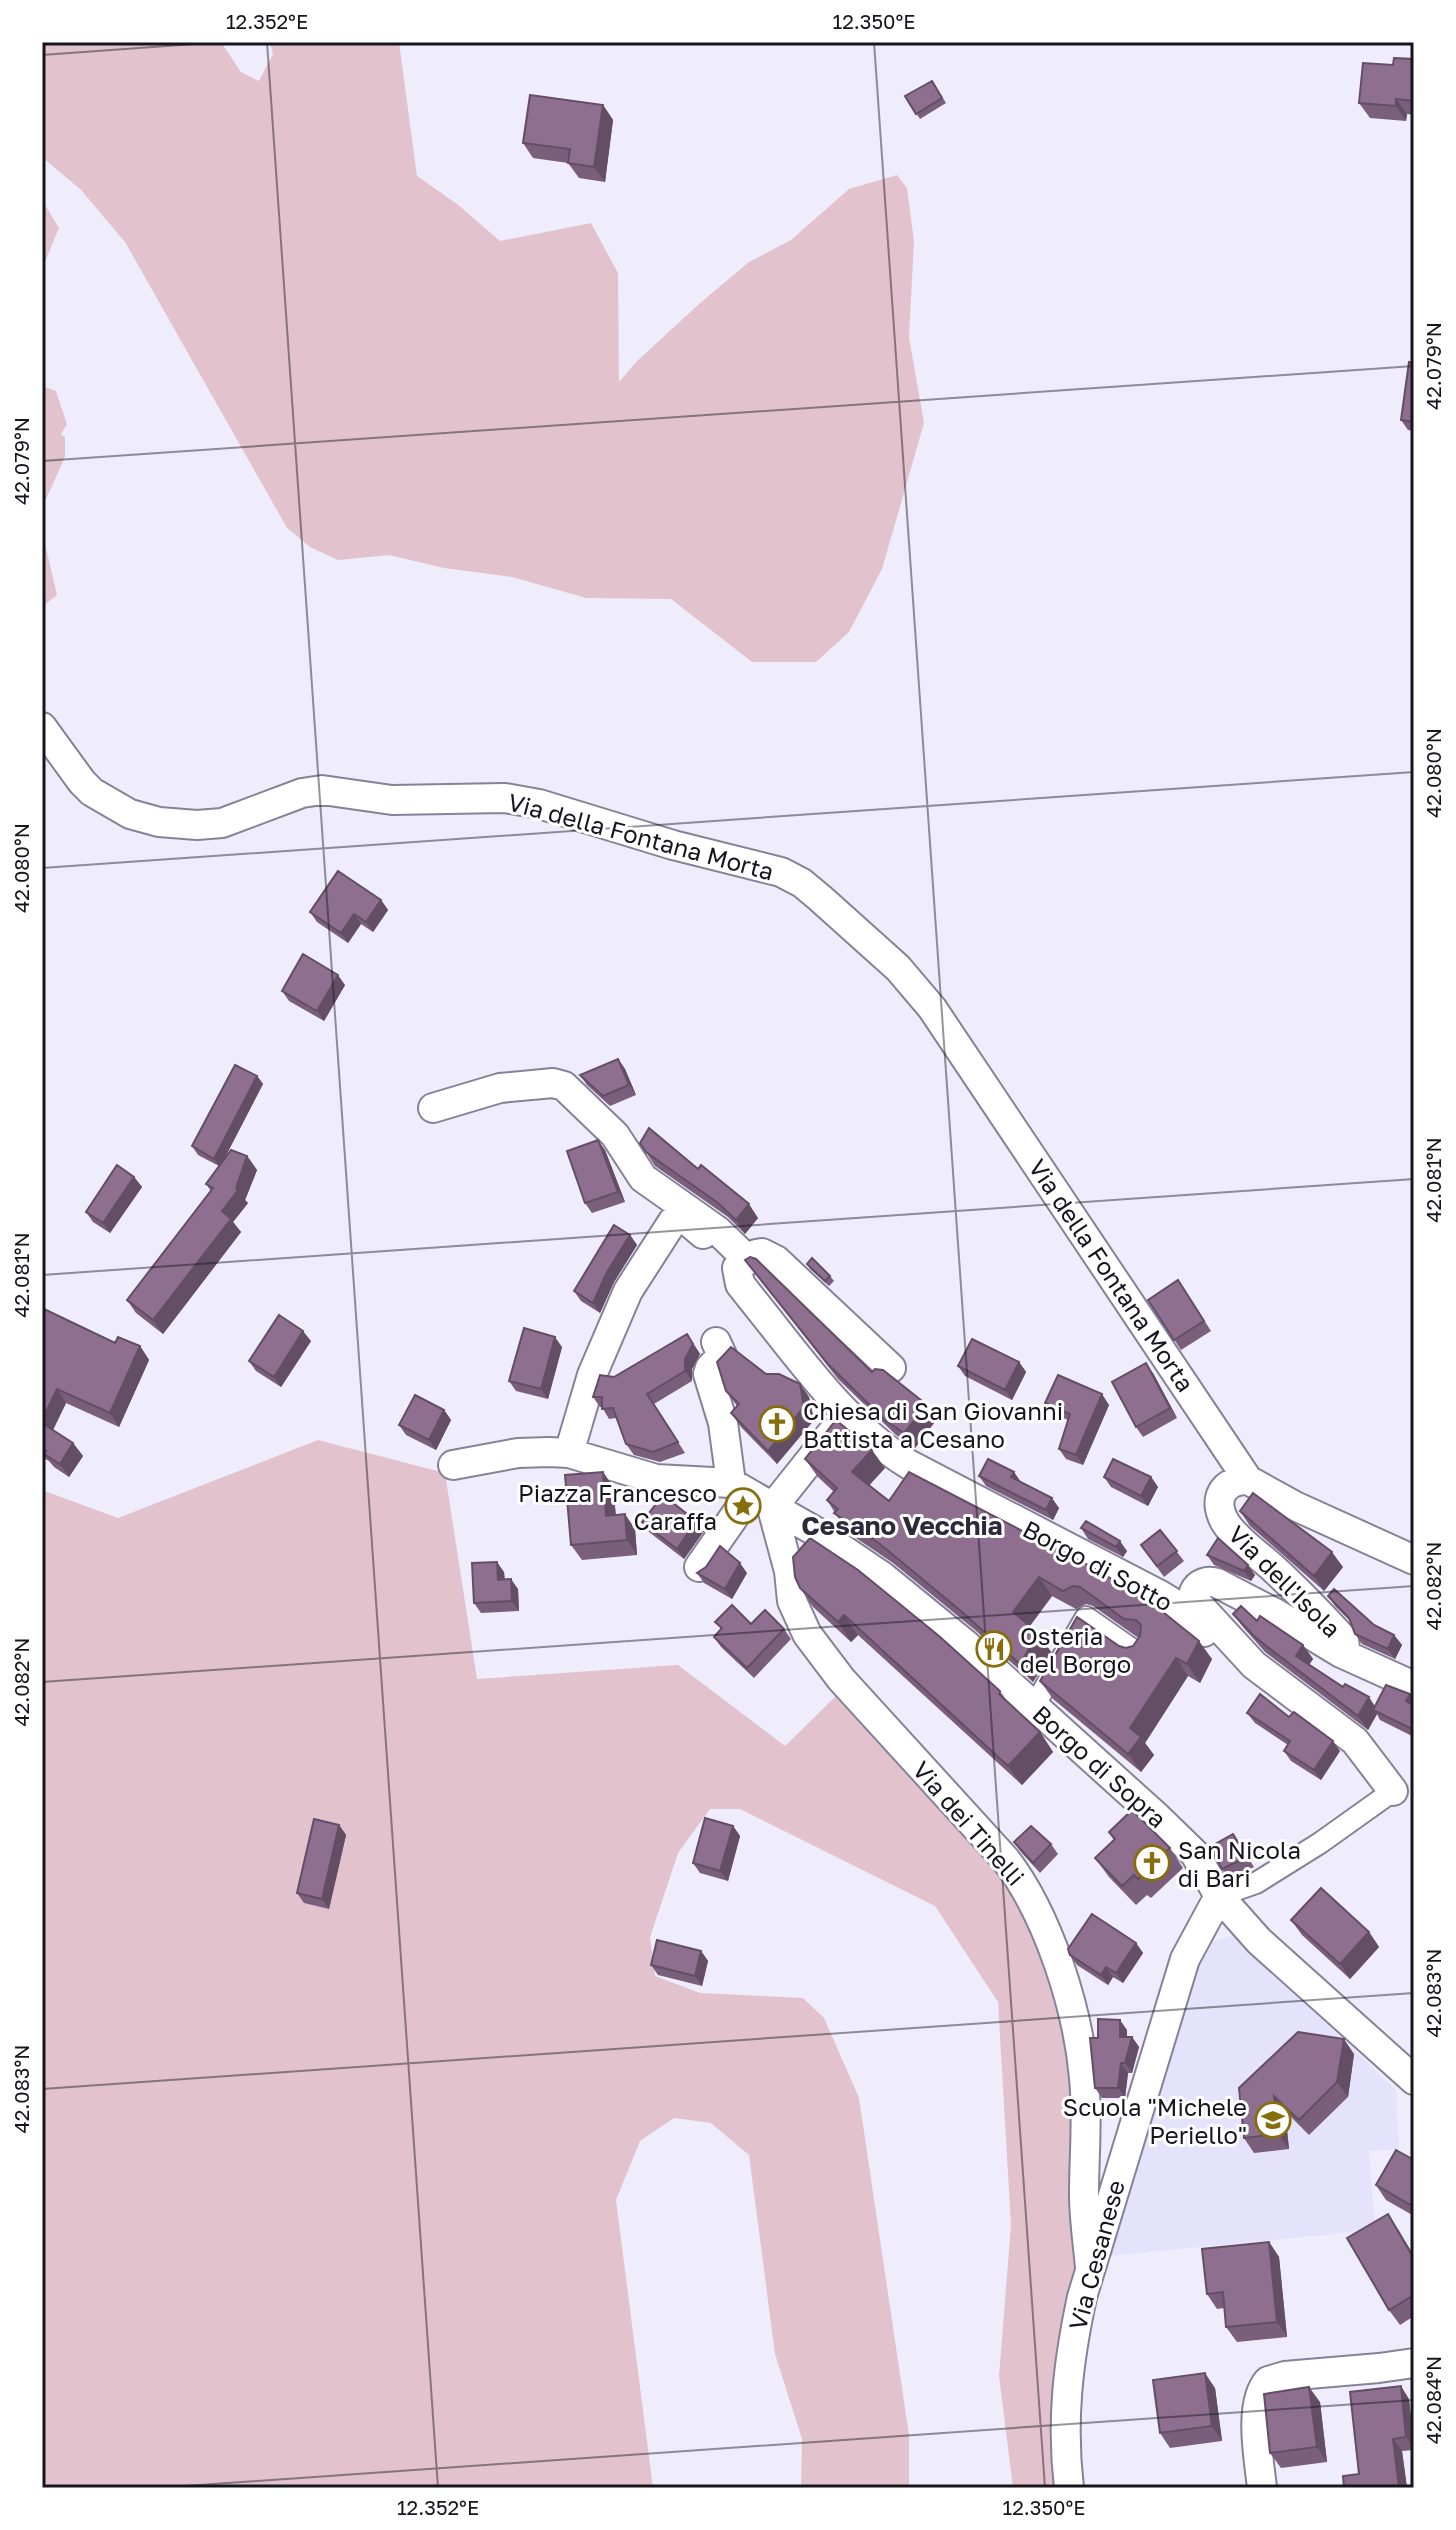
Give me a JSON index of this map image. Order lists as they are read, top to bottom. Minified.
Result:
{"streets":{"street":["Via della Fontana Morta","Borgo di Sotto","Via dell'Isola","Borgo di Sopra","Via dei Tinelli","Via Cesanese"]},"crossings":[["Via della Fontana Morta","Via dell'Isola"],["Borgo di Sotto","Via dell'Isola"],["Borgo di Sopra","Via dei Tinelli"],["Borgo di Sopra","Via Cesanese"],["Via dei Tinelli","Via Cesanese"]],"districts":["Cesano Vecchia"],"places":{"church":["Chiesa di San Giovanni Battista a Cesano","San Nicola di Bari"],"place":["Piazza Francesco Caraffa"],"restaurant":["Osteria del Borgo"],"school or university":["Scuola \"Michele Periello\""]},"coordinates":["12.352°E","12.350°E","42.079°N","42.080°N","42.081°N","42.082°N","42.083°N","42.084°N"]}
